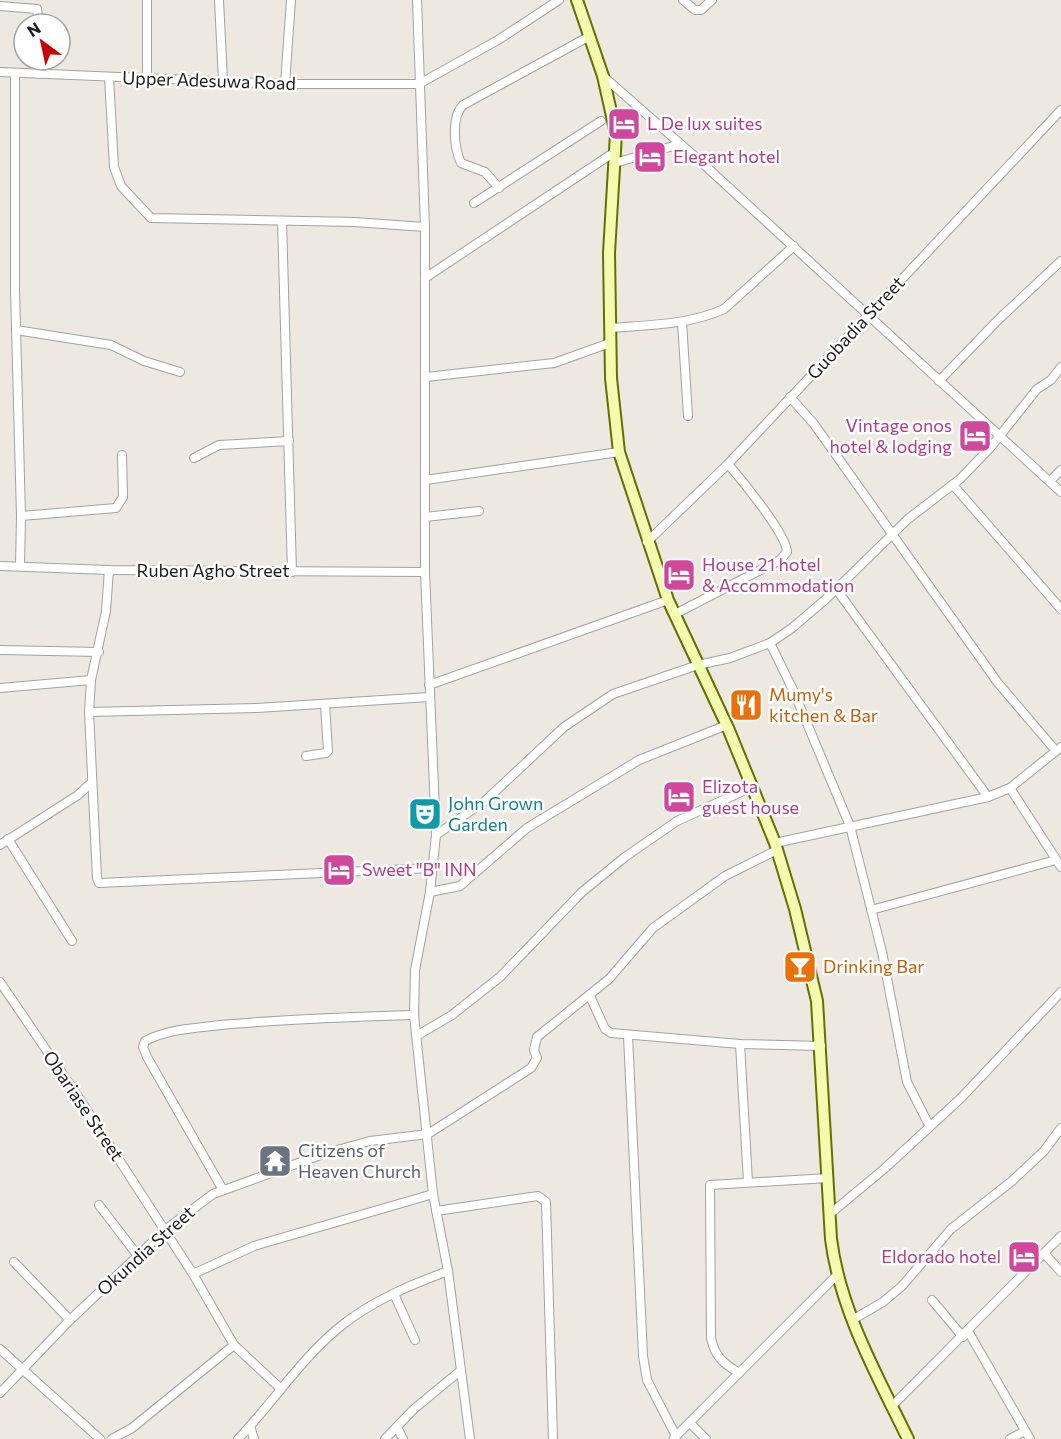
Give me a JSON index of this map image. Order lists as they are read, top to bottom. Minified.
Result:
{"streets":{"street":["Upper Adesuwa Road","Guobadia Street","Ruben Agho Street","Obariase Street","Okundia Street"]},"crossings":[["Obariase Street","Okundia Street"]],"places":{"hotel":["L De lux suites","Elegant hotel","Vintage onos hotel & lodging","House 21 hotel & Accommodation","Elizota guest house","Sweet \"B\" INN","Eldorado hotel"],"restaurant":["Mumy's kitchen & Bar"],"theatre":["John Grown Garden"],"bar":["Drinking Bar"],"temple":["Citizens of Heaven Church"]},"north":"top left"}
